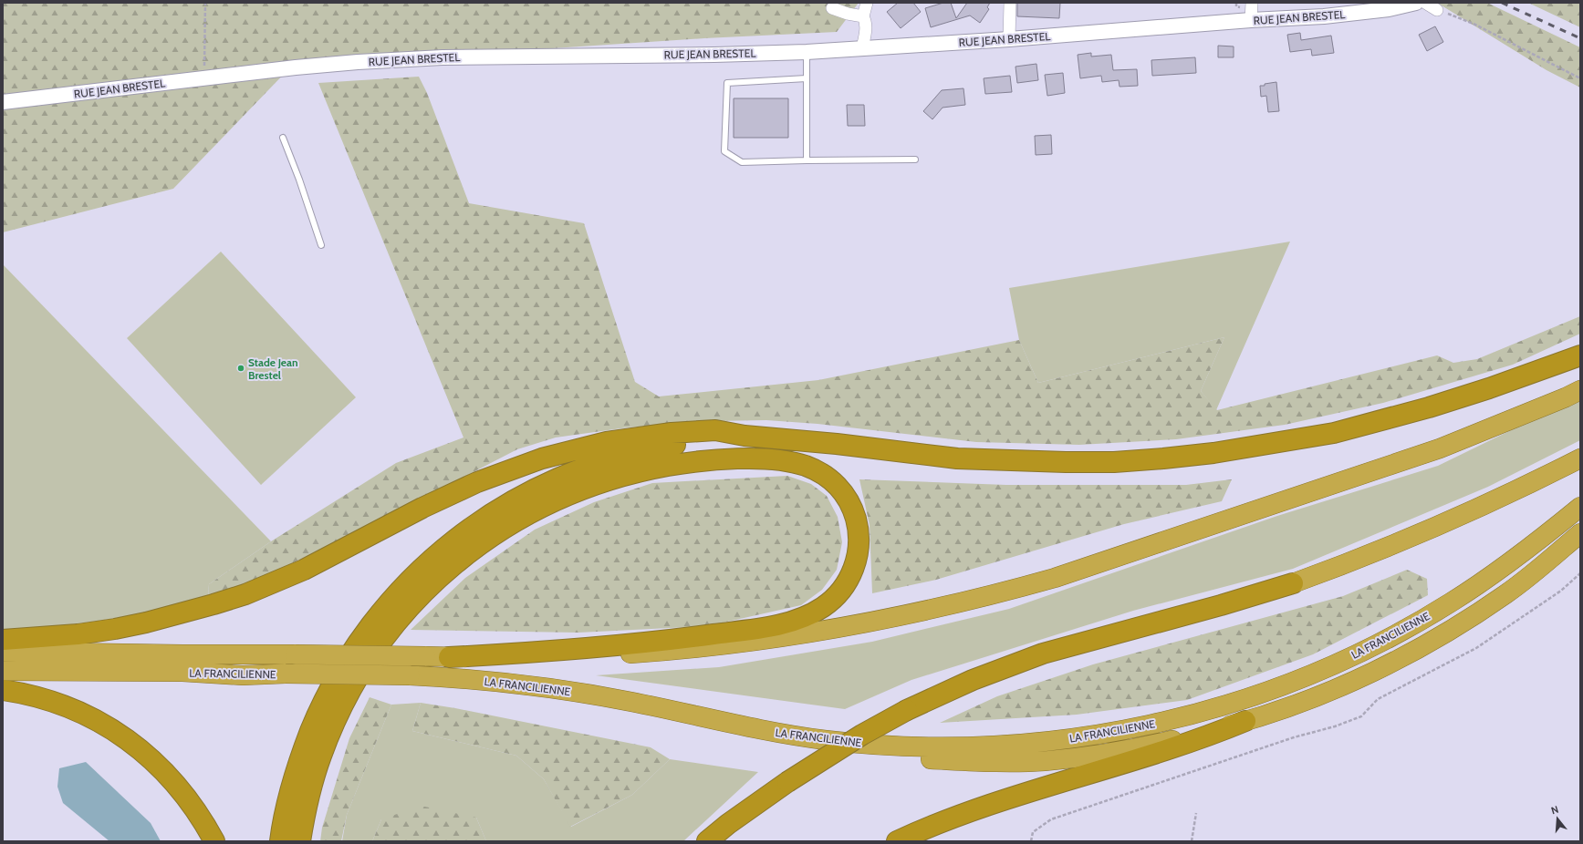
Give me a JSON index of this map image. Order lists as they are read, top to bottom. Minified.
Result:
{"streets":{"highway":["LA FRANCILIENNE"],"street":["RUE JEAN BRESTEL"]},"places":["Stade Jean Brestel"],"north":"top"}
